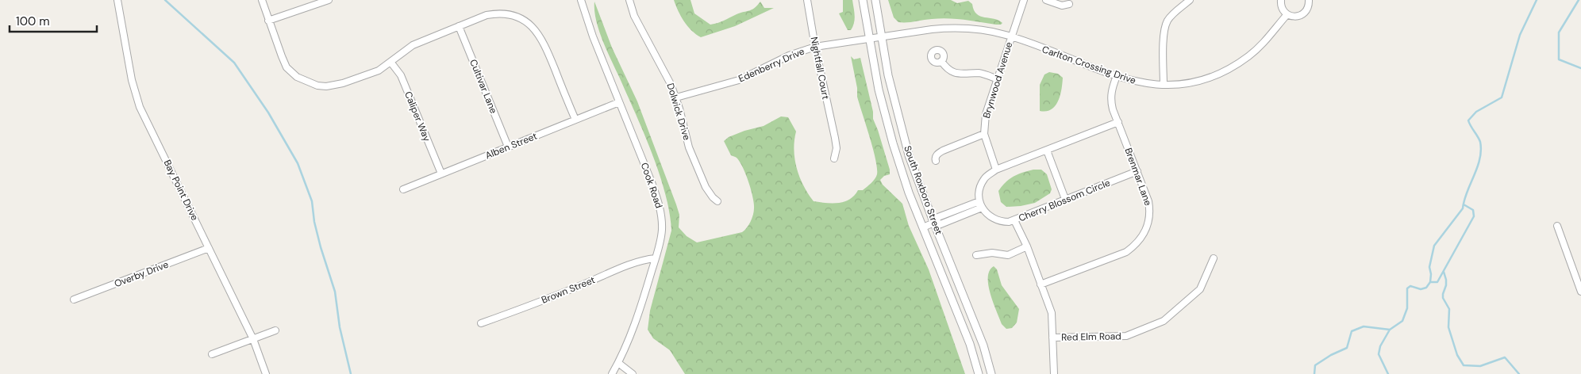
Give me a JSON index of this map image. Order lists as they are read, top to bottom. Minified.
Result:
{"streets":{"street":["Edenberry Drive","Carlton Crossing Drive","Nightfall Court","Brynwood Avenue","Cultivar Lane","Dolwick Drive","Caliper Way","Alben Street","Brenmar Lane","Cook Road","Bay Point Drive","South Roxboro Street","Cherry Blossom Circle","Overby Drive","Brown Street","Red Elm Road"]},"crossings":[["Edenberry Drive","Carlton Crossing Drive"],["Edenberry Drive","Nightfall Court"],["Edenberry Drive","Dolwick Drive"],["Edenberry Drive","South Roxboro Street"],["Carlton Crossing Drive","Brynwood Avenue"],["Carlton Crossing Drive","Brenmar Lane"],["Carlton Crossing Drive","South Roxboro Street"],["Brynwood Avenue","Cherry Blossom Circle"],["Cultivar Lane","Alben Street"],["Caliper Way","Alben Street"],["Alben Street","Cook Road"],["Brenmar Lane","Cherry Blossom Circle"],["Cook Road","Brown Street"],["Bay Point Drive","Overby Drive"]],"scale_bar":"100 m"}
